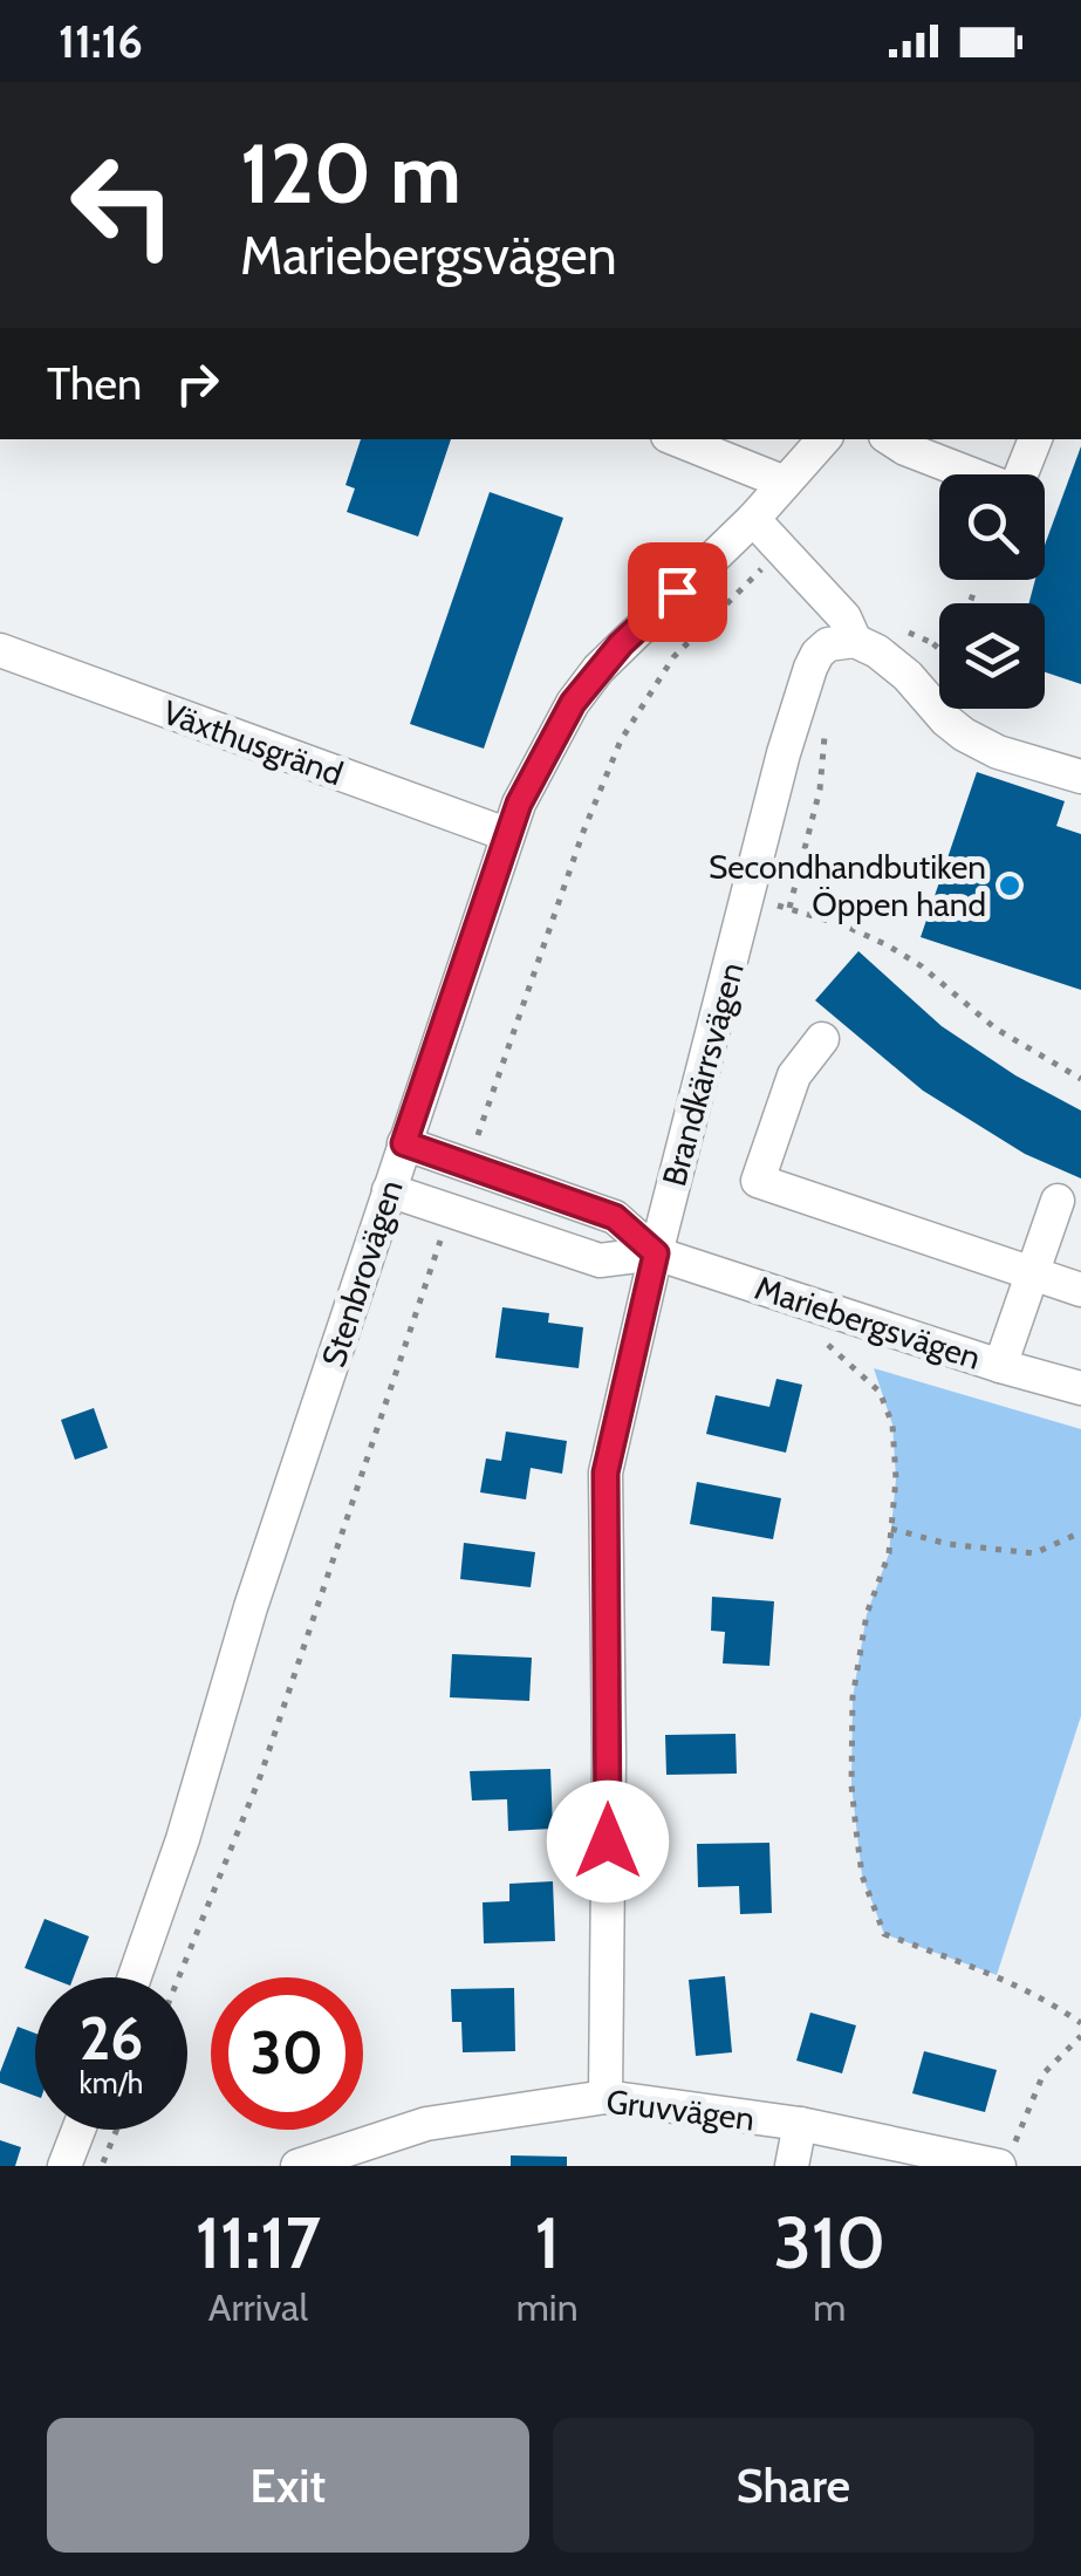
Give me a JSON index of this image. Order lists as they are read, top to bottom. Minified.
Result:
{"streets":{"street":["Växthusgränd","Brandkärrsvägen","Stenbrovägen","Mariebergsvägen","Gruvvägen"]},"crossings":[["Växthusgränd","Stenbrovägen"],["Brandkärrsvägen","Mariebergsvägen"],["Brandkärrsvägen","Gruvvägen"],["Stenbrovägen","Mariebergsvägen"]],"places":["Secondhandbutiken Öppen hand"],"page":{"status":"11:16","turn":["120 m","Mariebergsvägen"],"then":"Then","speed":"26 km/h","limit":"30","eta":["11:17","Arrival","1","min","310","m"],"buttons":["Exit","Share"]}}
